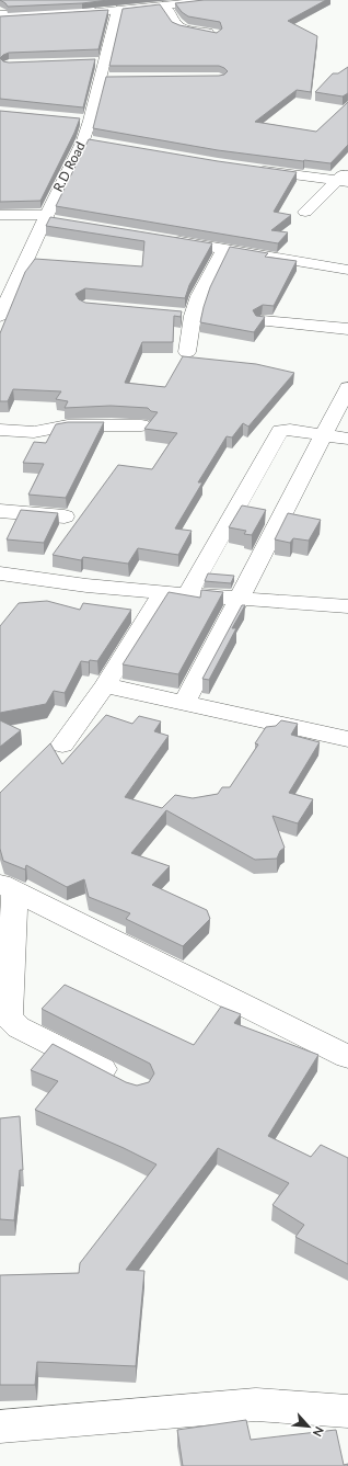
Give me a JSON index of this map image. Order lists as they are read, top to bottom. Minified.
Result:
{"streets":{"street":["R.D Road"]},"north":"bottom right"}
